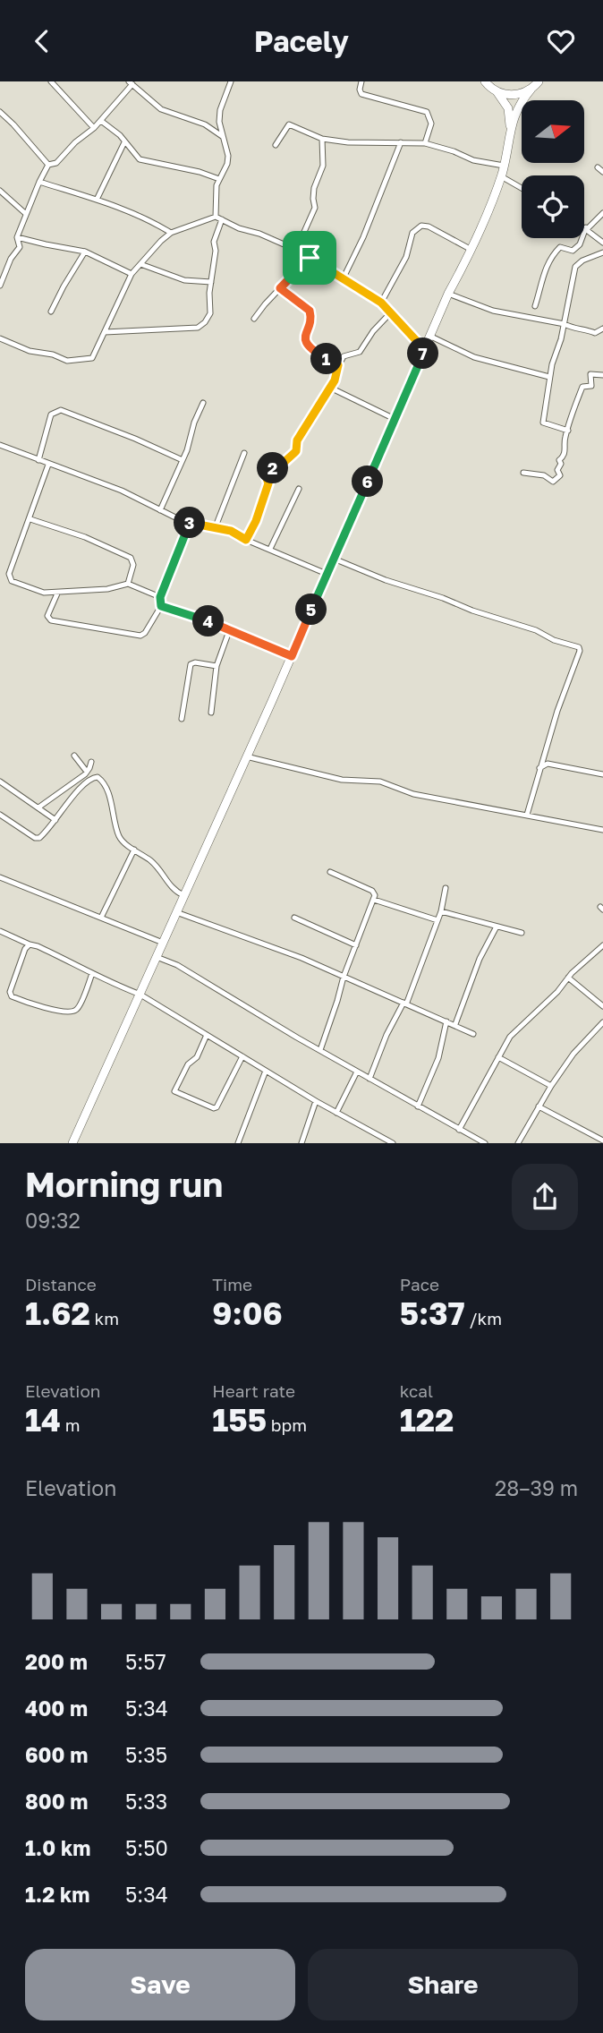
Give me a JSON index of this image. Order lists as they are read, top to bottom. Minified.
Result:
{"north":"right","page":{"header":"Pacely","pins":["7","1","2","6","3","5","4"],"heading":["Morning run","09:32"],"stats":[["Distance","1.62 km"],["Time","9:06"],["Pace","5:37 /km"],["Elevation","14 m"],["Heart rate","155 bpm"],["kcal","122"]],"chart":["Elevation","28–39 m"],"list":[{"name":"200 m","note":"5:57"},{"name":"400 m","note":"5:34"},{"name":"600 m","note":"5:35"},{"name":"800 m","note":"5:33"},{"name":"1.0 km","note":"5:50"},{"name":"1.2 km","note":"5:34"}],"buttons":["Save","Share"]}}
